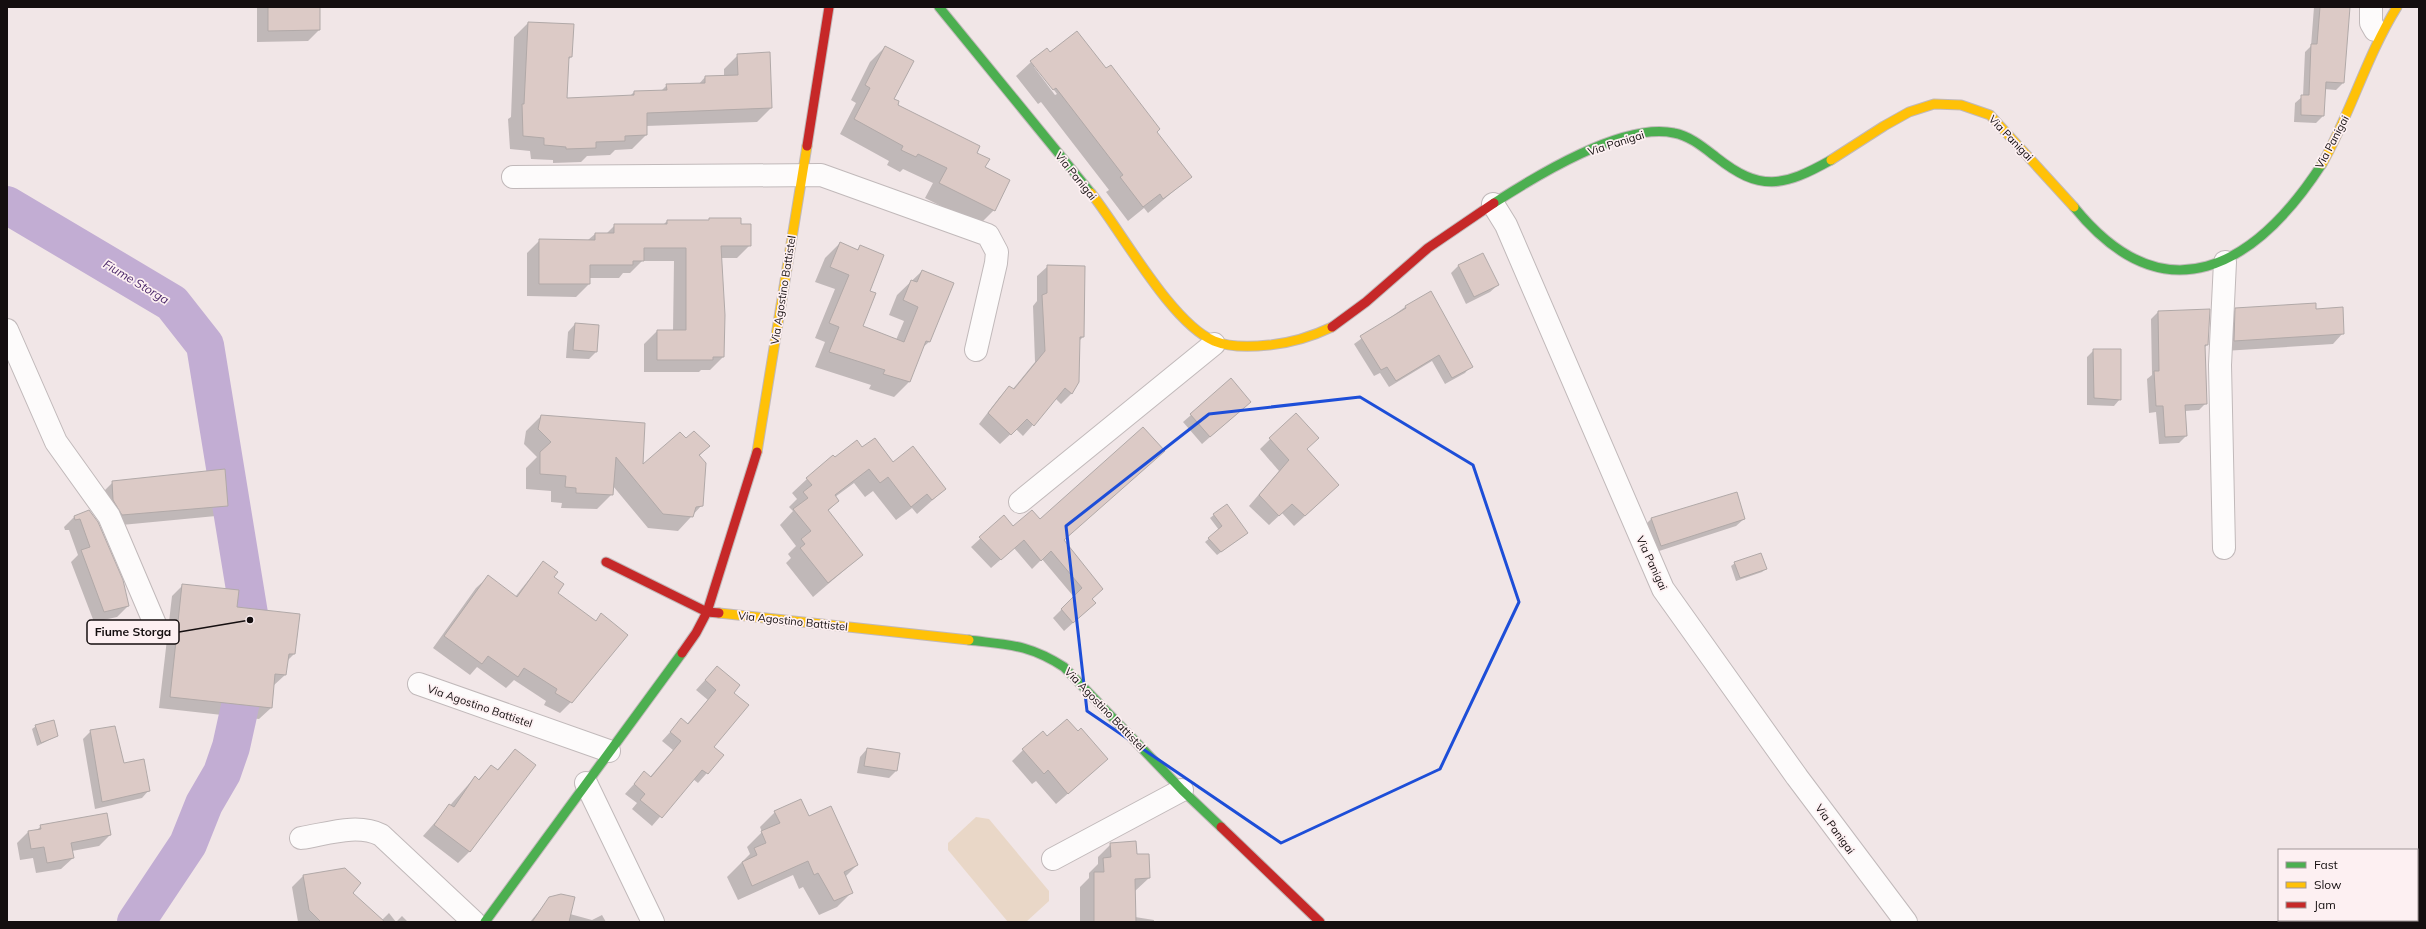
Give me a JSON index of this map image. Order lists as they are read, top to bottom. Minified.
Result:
{"streets":{"street":["Via Panigai","Via Agostino Battistel"]},"water":["Fiume Storga"],"places":["Fiume Storga"],"legend":["Fast","Slow","Jam"]}
